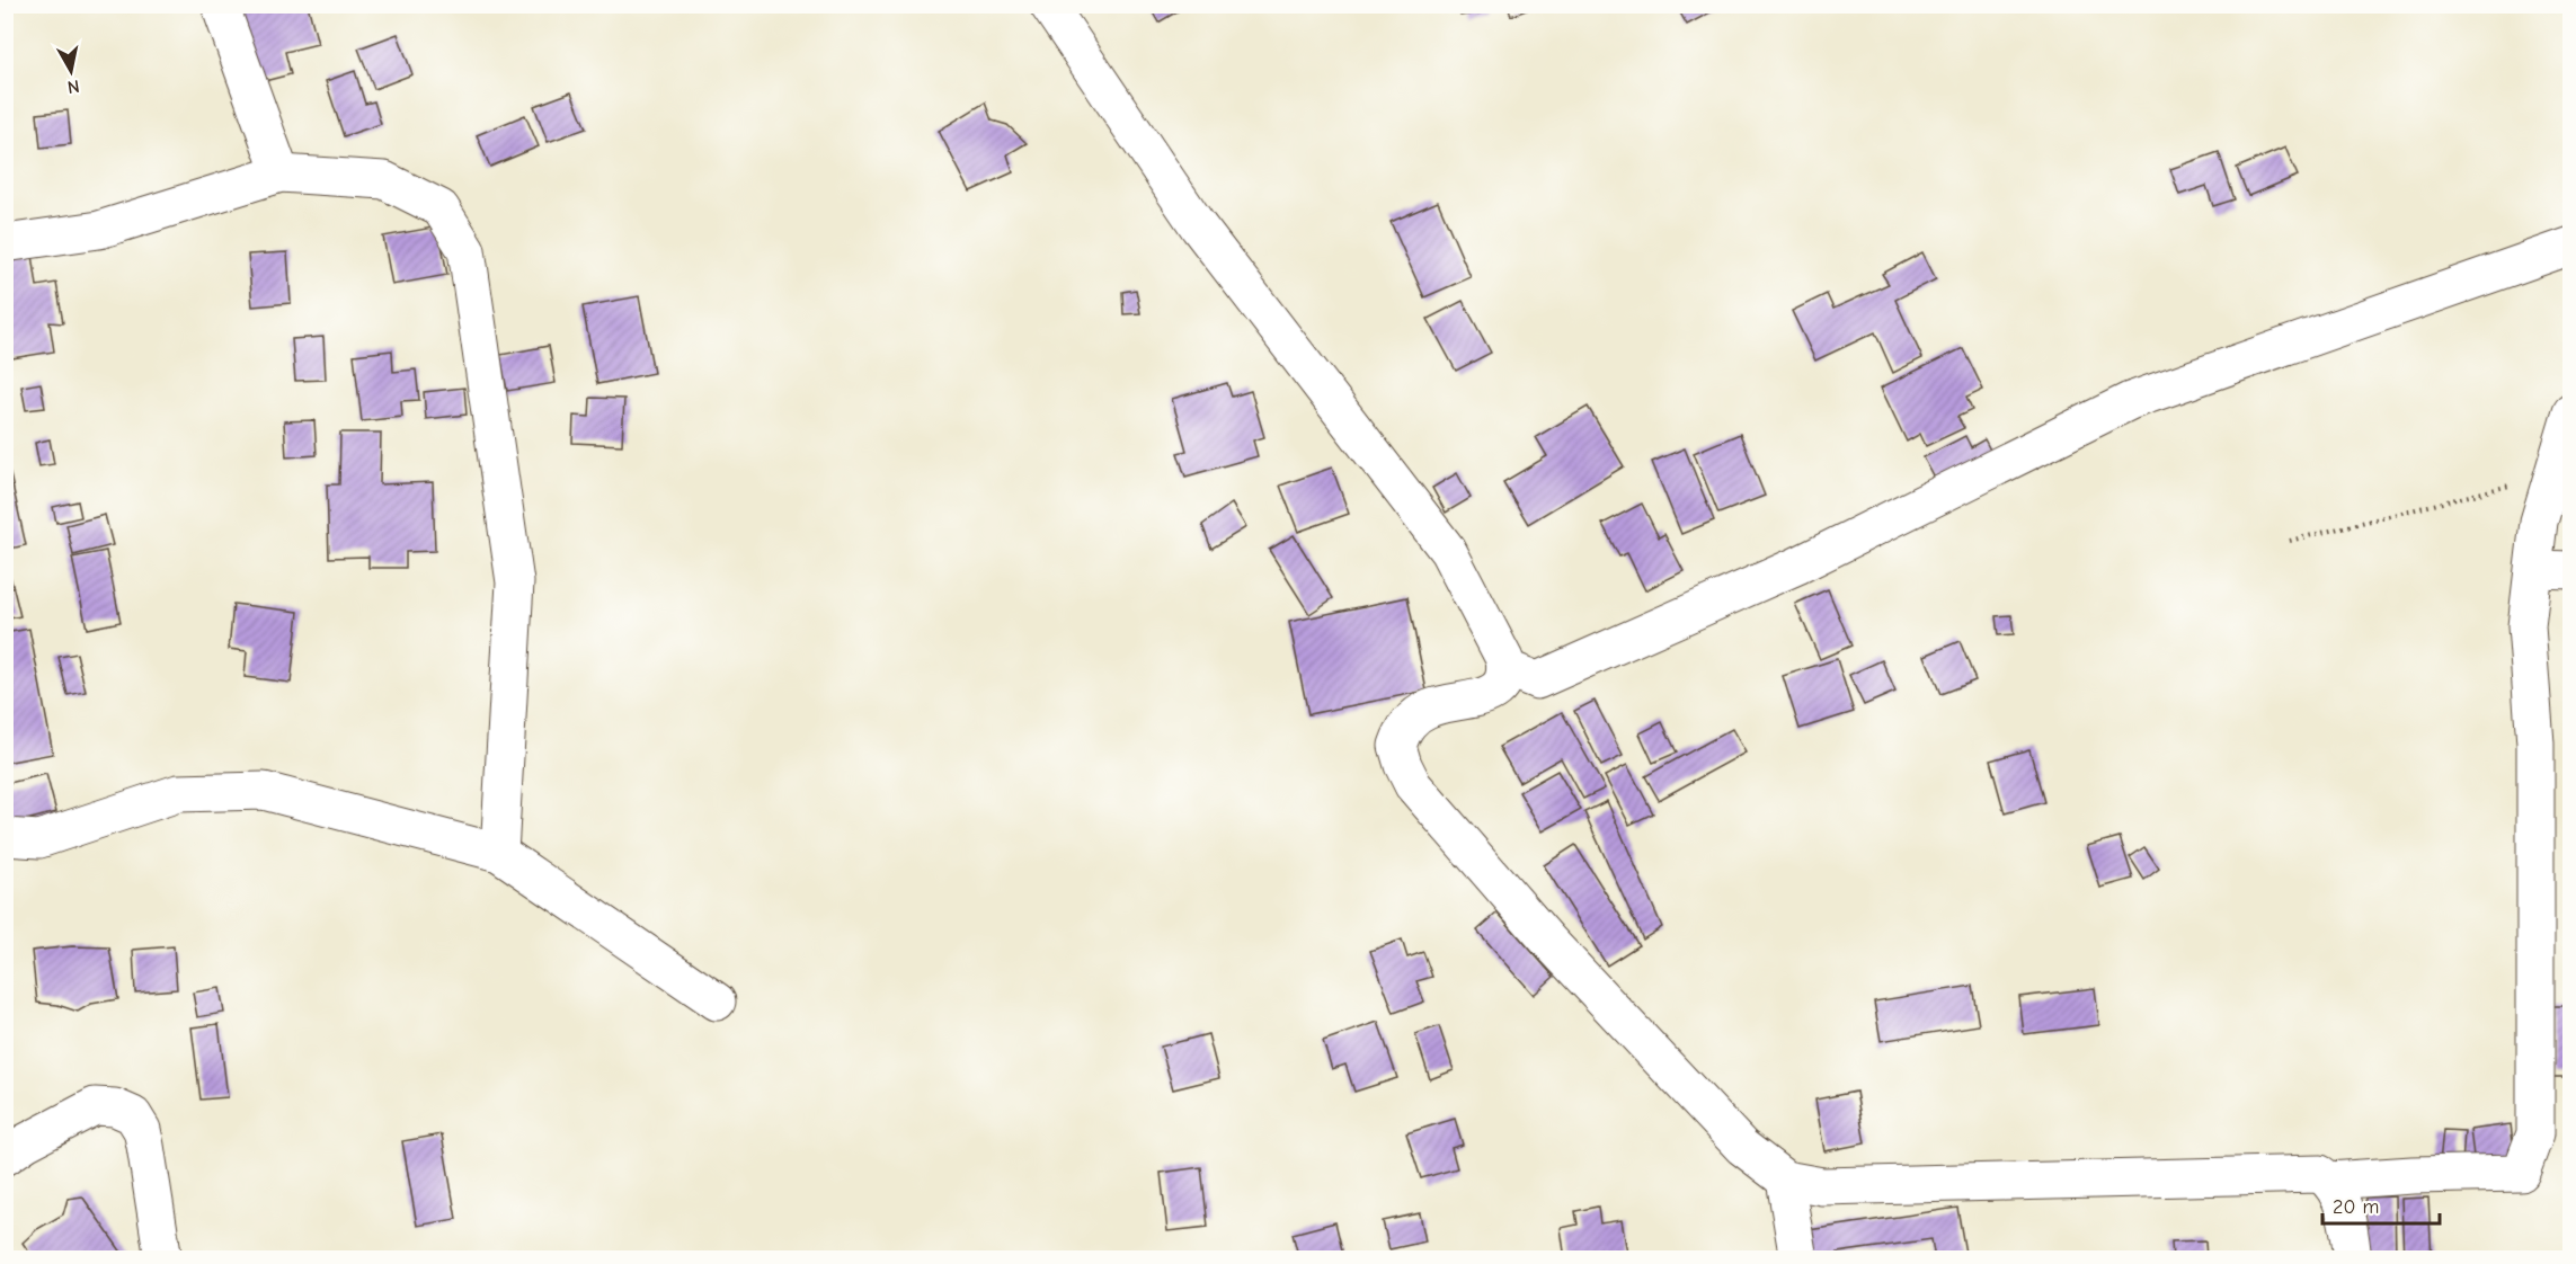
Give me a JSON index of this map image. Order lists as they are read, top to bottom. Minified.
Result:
{"scale_bar":"20 m","north":"bottom"}
